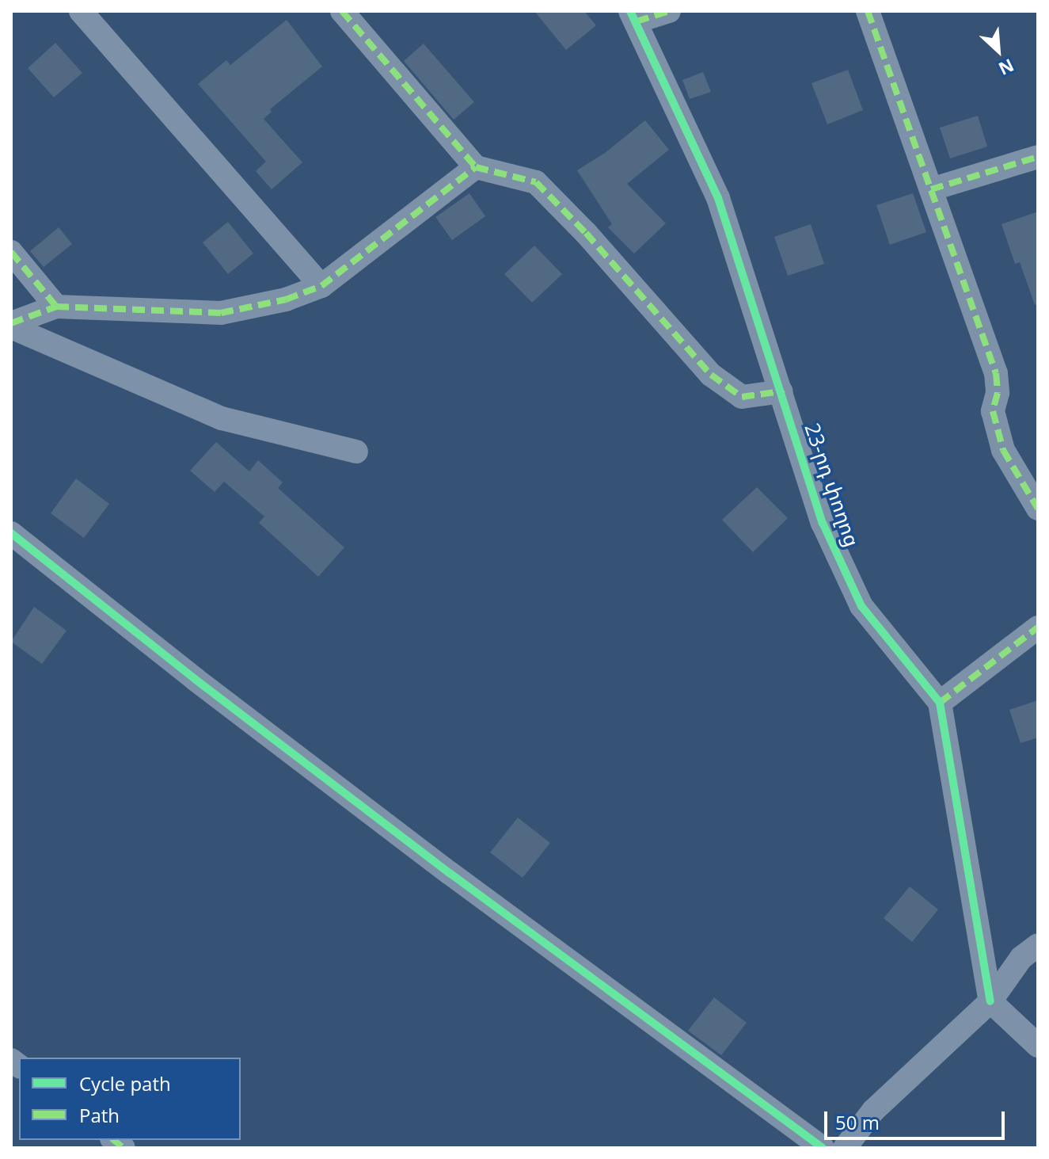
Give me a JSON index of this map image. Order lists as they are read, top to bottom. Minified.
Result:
{"streets":{"street":["23-րդ փողոց"]},"legend":["Cycle path","Path"],"scale_bar":"50 m","north":"bottom right"}
